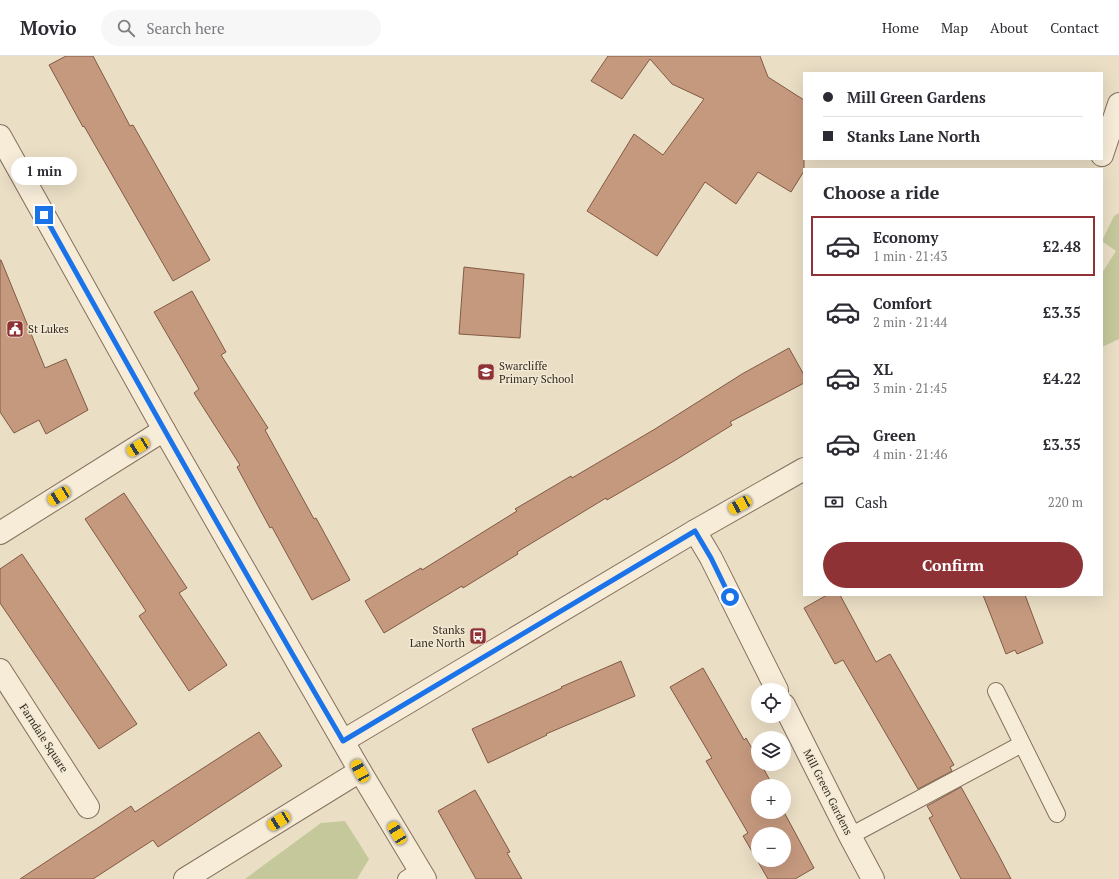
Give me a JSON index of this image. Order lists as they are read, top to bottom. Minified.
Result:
{"streets":{"street":["Farndale Square","Mill Green Gardens"]},"places":{"public building":["St Lukes"],"school or university":["Swarcliffe Primary School"],"bus stop":["Stanks Lane North"]},"page":{"header":"Movio","search":"Search here","nav":["Home","Map","About","Contact"],"banner":["Mill Green Gardens","Stanks Lane North"],"bubble":"1 min","heading":"Choose a ride","list":[{"name":"Economy","note":"1 min · 21:43","value":"£2.48"},{"name":"Comfort","note":"2 min · 21:44","value":"£3.35"},{"name":"XL","note":"3 min · 21:45","value":"£4.22"},{"name":"Green","note":"4 min · 21:46","value":"£3.35"}],"pay":["Cash","220 m"],"buttons":"Confirm","map_buttons":["+","−"]}}
